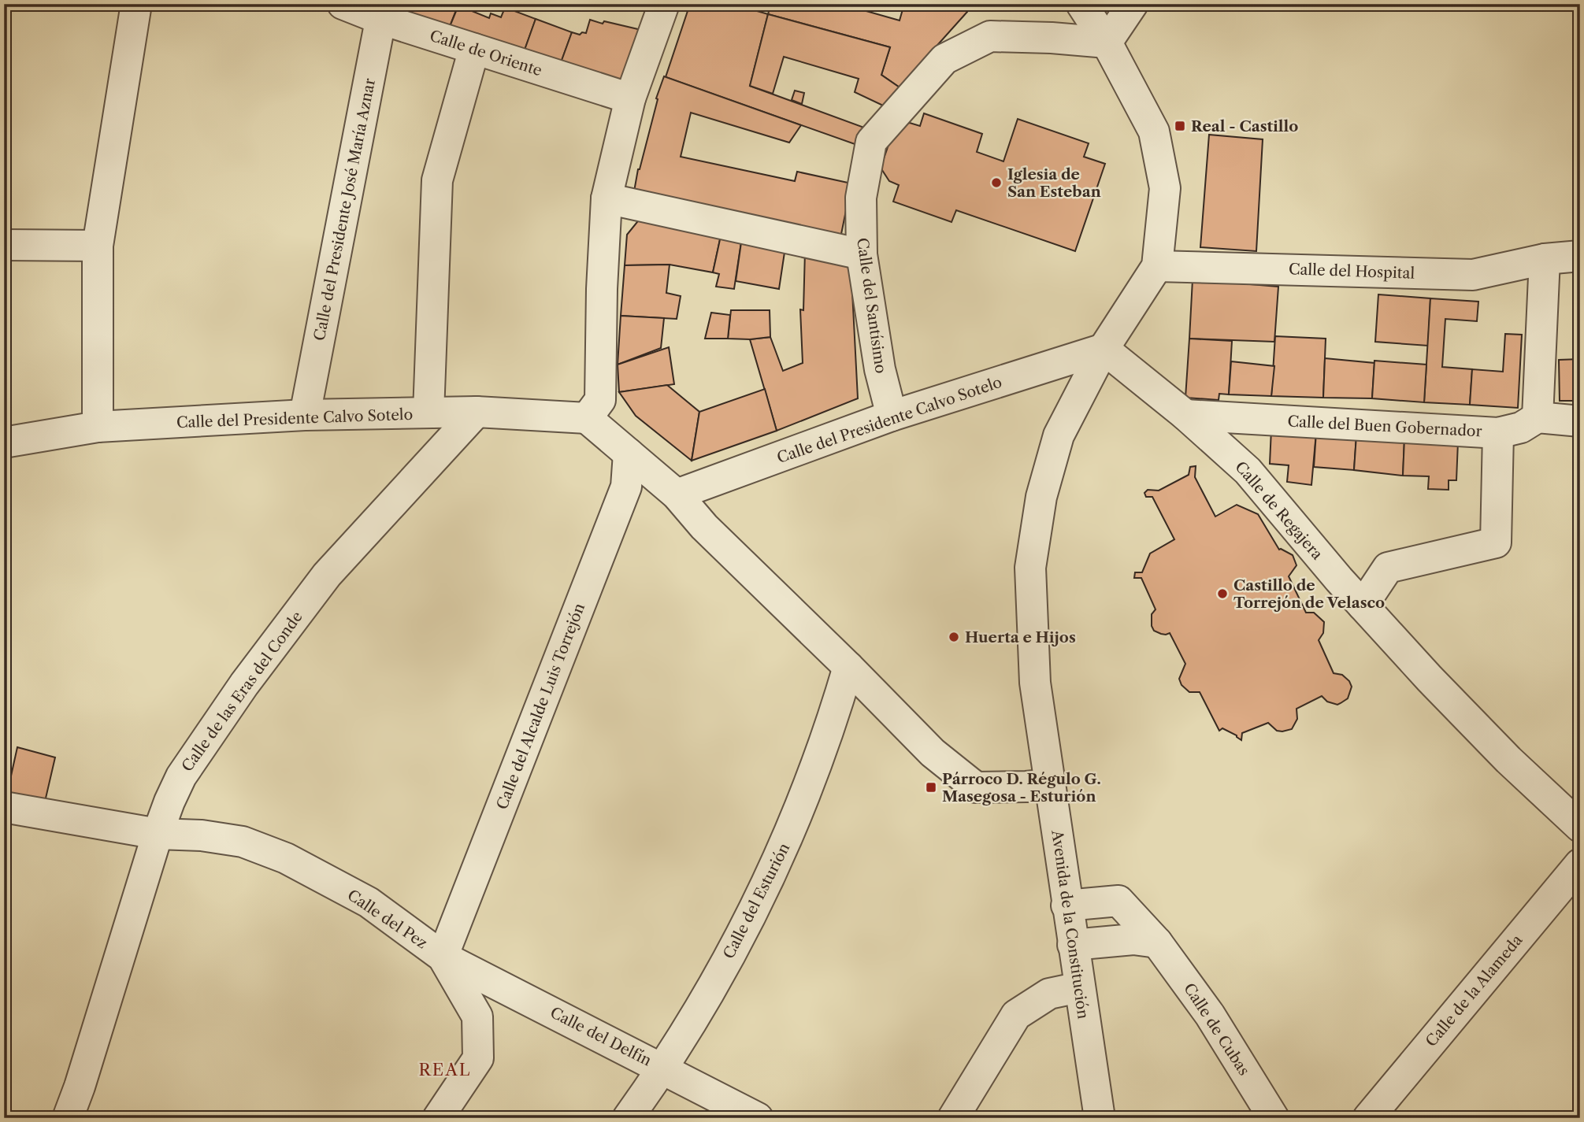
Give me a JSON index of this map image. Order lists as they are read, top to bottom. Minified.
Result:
{"streets":{"street":["Calle de Oriente","Calle del Presidente José María Aznar","Calle del Hospital","Calle del Santísimo","Calle del Presidente Calvo Sotelo","Calle del Buen Gobernador","Calle de Regajera","Calle de las Eras del Conde","Calle del Alcalde Luis Torrejón","Calle del Esturión","Calle del Pez","Avenida de la Constitución","Calle de la Alameda","Calle de Cubas","Calle del Delfín"]},"crossings":[["Calle de Oriente","Calle del Presidente José María Aznar"],["Calle del Presidente José María Aznar","Calle del Presidente Calvo Sotelo"],["Calle del Hospital","Avenida de la Constitución"],["Calle del Santísimo","Calle del Presidente Calvo Sotelo"],["Calle del Presidente Calvo Sotelo","Calle de Regajera"],["Calle del Presidente Calvo Sotelo","Calle de las Eras del Conde"],["Calle del Presidente Calvo Sotelo","Avenida de la Constitución"],["Calle del Buen Gobernador","Calle de Regajera"],["Calle de Regajera","Avenida de la Constitución"],["Calle de las Eras del Conde","Calle del Pez"],["Calle del Alcalde Luis Torrejón","Calle del Pez"],["Calle del Alcalde Luis Torrejón","Calle del Delfín"],["Calle del Esturión","Calle del Delfín"],["Calle del Pez","Calle del Delfín"],["Avenida de la Constitución","Calle de Cubas"]],"districts":["REAL"],"places":{"transit":["Real - Castillo","Párroco D. Régulo G. Masegosa - Esturión"],"other":["Iglesia de San Esteban","Castillo de Torrejón de Velasco","Huerta e Hijos"]}}
